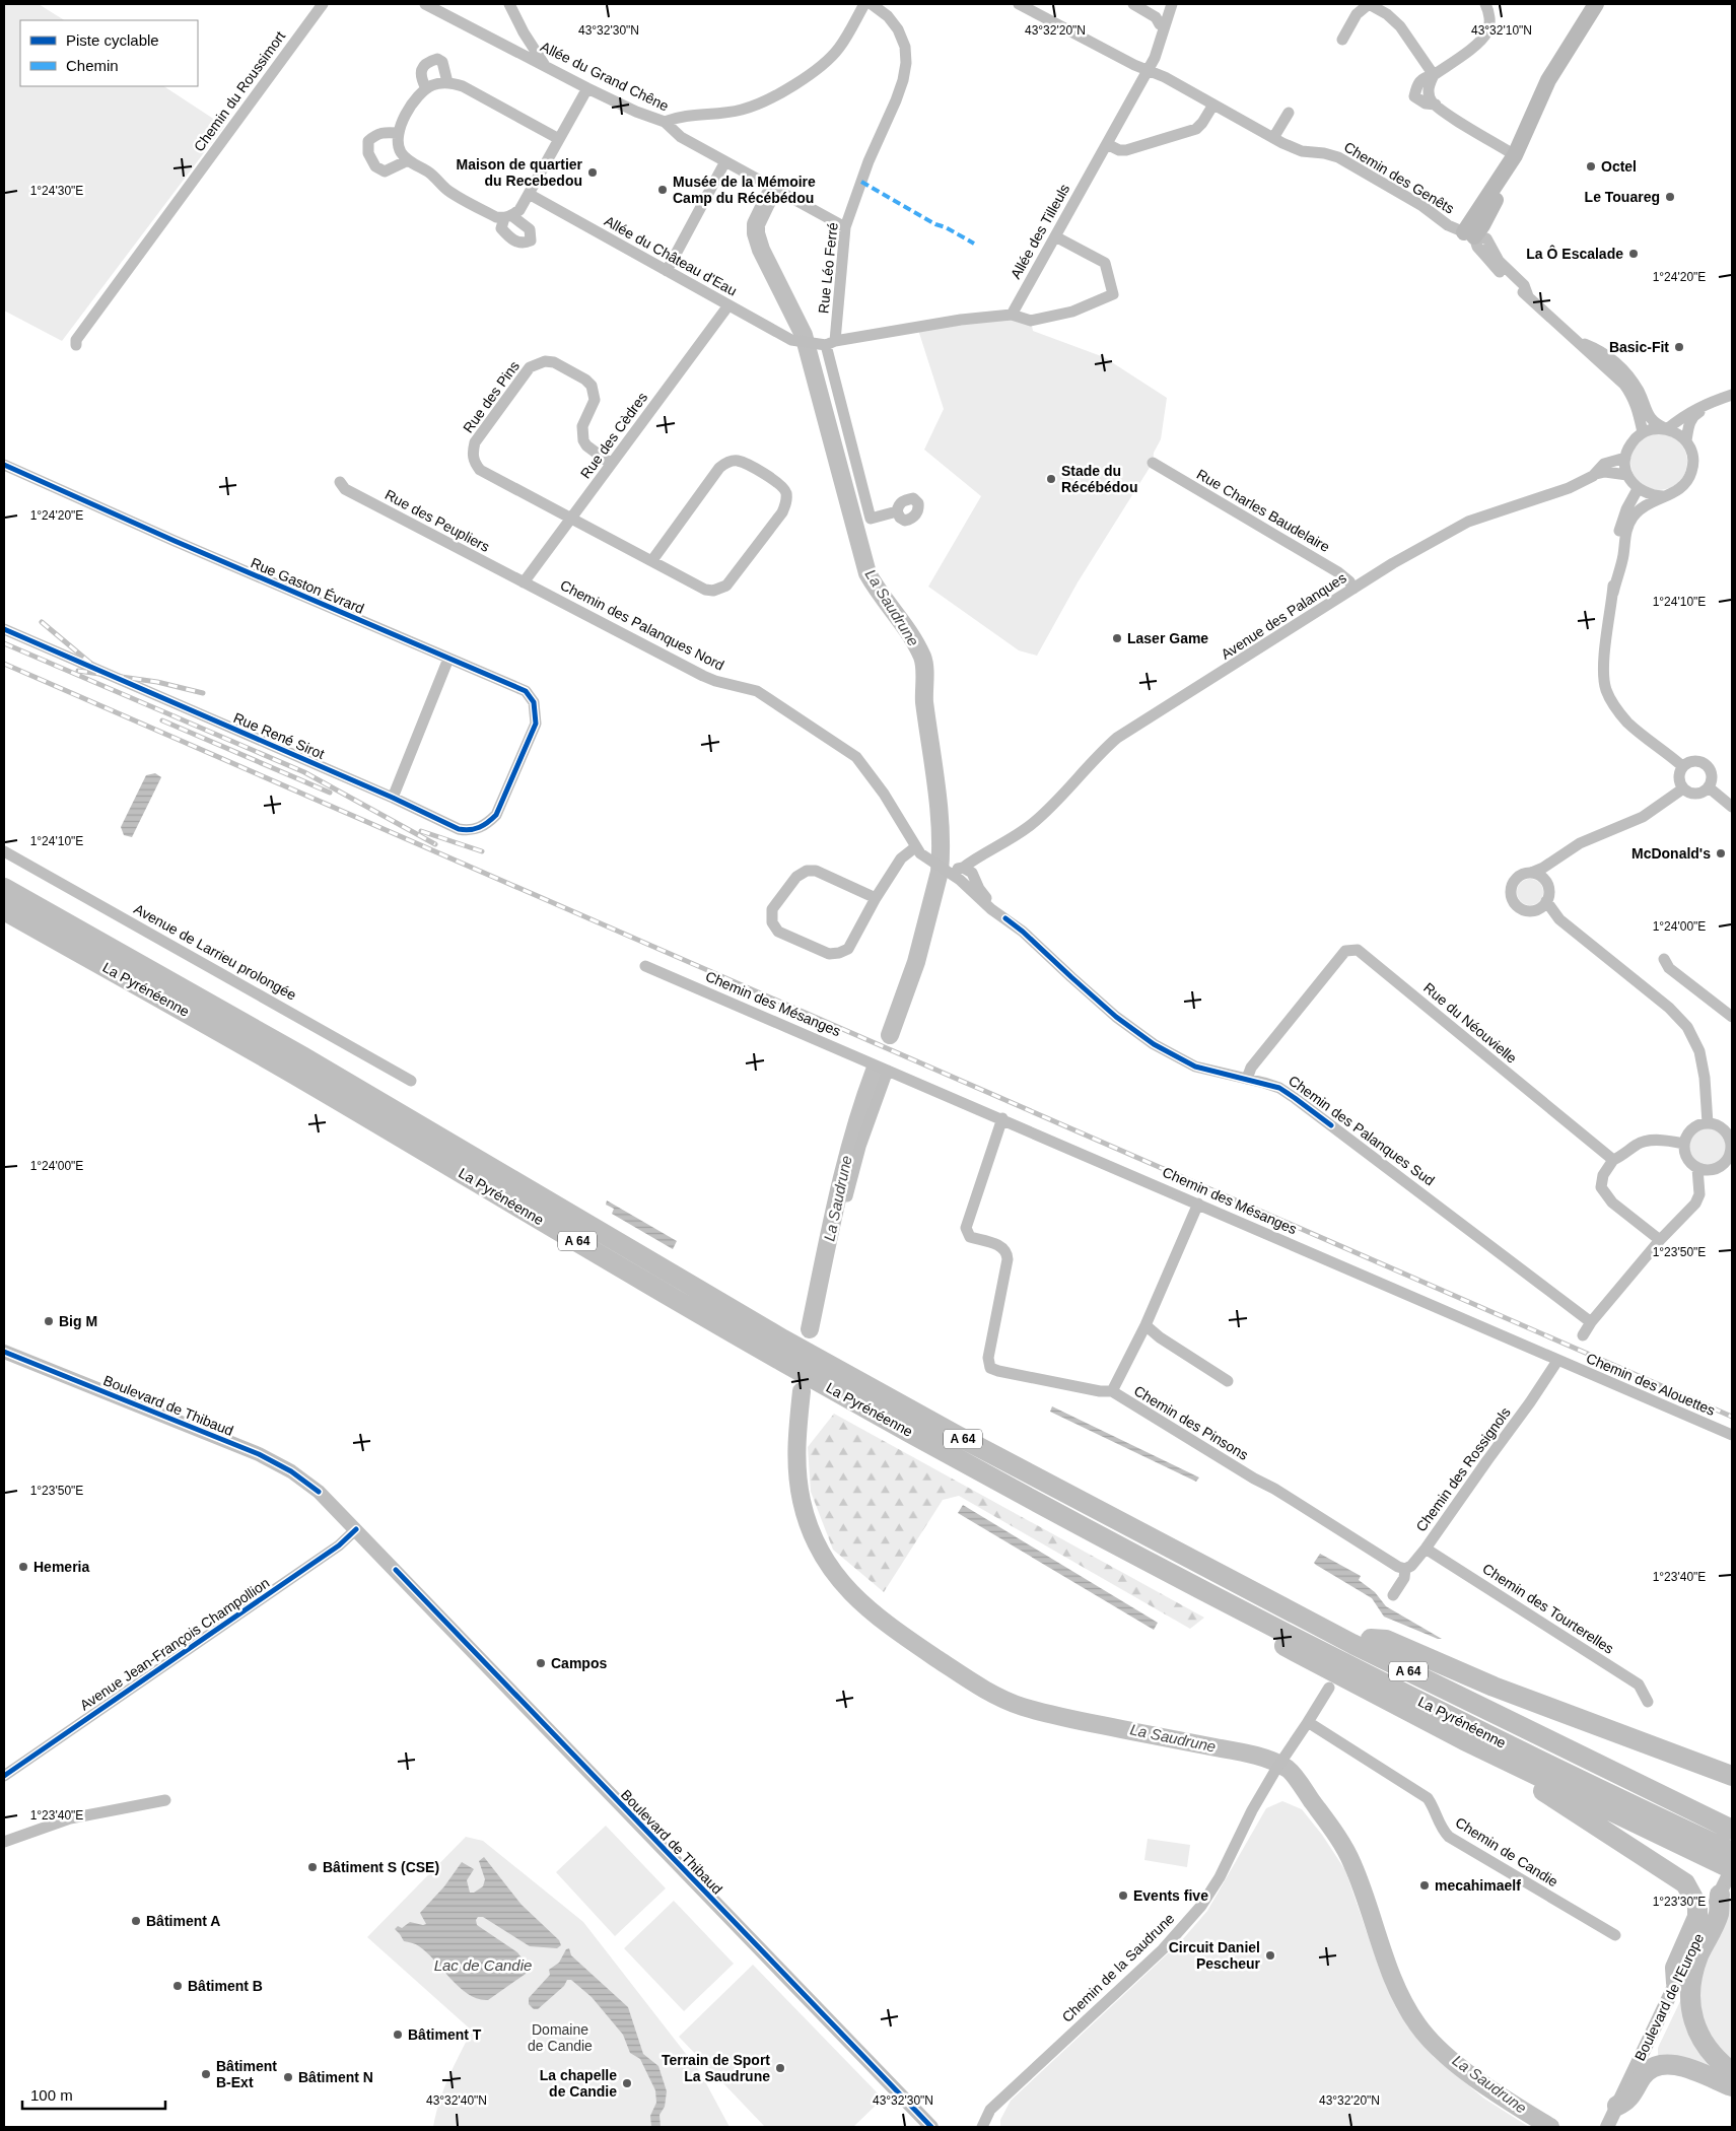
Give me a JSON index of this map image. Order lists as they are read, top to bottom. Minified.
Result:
{"streets":{"highway":["La Pyrénéenne","A 64"],"street":["Allée du Grand Chêne","Chemin du Roussimort","Chemin des Genêts","Allée des Tilleuls","Allée du Château d'Eau","Rue Léo Ferré","Rue des Pins","Rue des Cèdres","Rue Charles Baudelaire","Rue des Peupliers","Rue Gaston Évrard","Avenue des Palanques","Chemin des Palanques Nord","Rue René Sirot","Avenue de Larrieu prolongée","Chemin des Mésanges","Rue du Néouvielle","Chemin des Palanques Sud","Chemin des Alouettes","Boulevard de Thibaud","Chemin des Pinsons","Chemin des Rossignols","Chemin des Tourterelles","Avenue Jean-François Champollion","Chemin de Candie","Chemin de la Saudrune","Boulevard de l'Europe"]},"crossings":[["Allée du Grand Chêne","Rue Léo Ferré"],["Chemin des Genêts","Allée des Tilleuls"],["Allée du Château d'Eau","Rue Léo Ferré"],["Allée du Château d'Eau","Rue des Cèdres"],["Rue des Pins","Rue des Cèdres"],["Rue des Cèdres","Rue des Peupliers"],["Rue des Cèdres","Chemin des Palanques Nord"],["Rue Charles Baudelaire","Avenue des Palanques"],["Rue des Peupliers","Chemin des Palanques Nord"],["Rue Gaston Évrard","Rue René Sirot"],["Avenue des Palanques","Chemin des Palanques Nord"],["Avenue des Palanques","Chemin des Palanques Sud"],["Chemin des Palanques Nord","Chemin des Palanques Sud"],["Chemin des Mésanges","Chemin des Alouettes"],["Chemin des Mésanges","Chemin des Pinsons"],["Chemin des Mésanges","Chemin des Rossignols"],["Rue du Néouvielle","Chemin des Palanques Sud"],["Chemin des Alouettes","Chemin des Rossignols"],["Boulevard de Thibaud","Avenue Jean-François Champollion"],["Chemin des Pinsons","Chemin des Rossignols"],["Chemin des Rossignols","Chemin des Tourterelles"],["Chemin de Candie","Chemin de la Saudrune"]],"water":["La Saudrune","Lac de Candie"],"parks":["Domaine de Candie"],"places":["Octel","Maison de quartier du Recebedou","Musée de la Mémoire Camp du Récébédou","Le Touareg","La Ô Escalade","Basic-Fit","Stade du Récébédou","Laser Game","McDonald's","Big M","Hemeria","Campos","Bâtiment S (CSE)","mecahimaelf","Events five","Bâtiment A","Circuit Daniel Pescheur","Bâtiment B","Bâtiment T","Terrain de Sport La Saudrune","Bâtiment B-Ext","Bâtiment N","La chapelle de Candie"],"legend":["Piste cyclable","Chemin"],"scale_bar":"100 m","coordinates":["43°32'30\"N","43°32'20\"N","43°32'10\"N","1°24'30\"E","1°24'20\"E","1°24'10\"E","1°24'00\"E","1°23'50\"E","1°23'40\"E","1°23'30\"E","43°32'40\"N"]}
